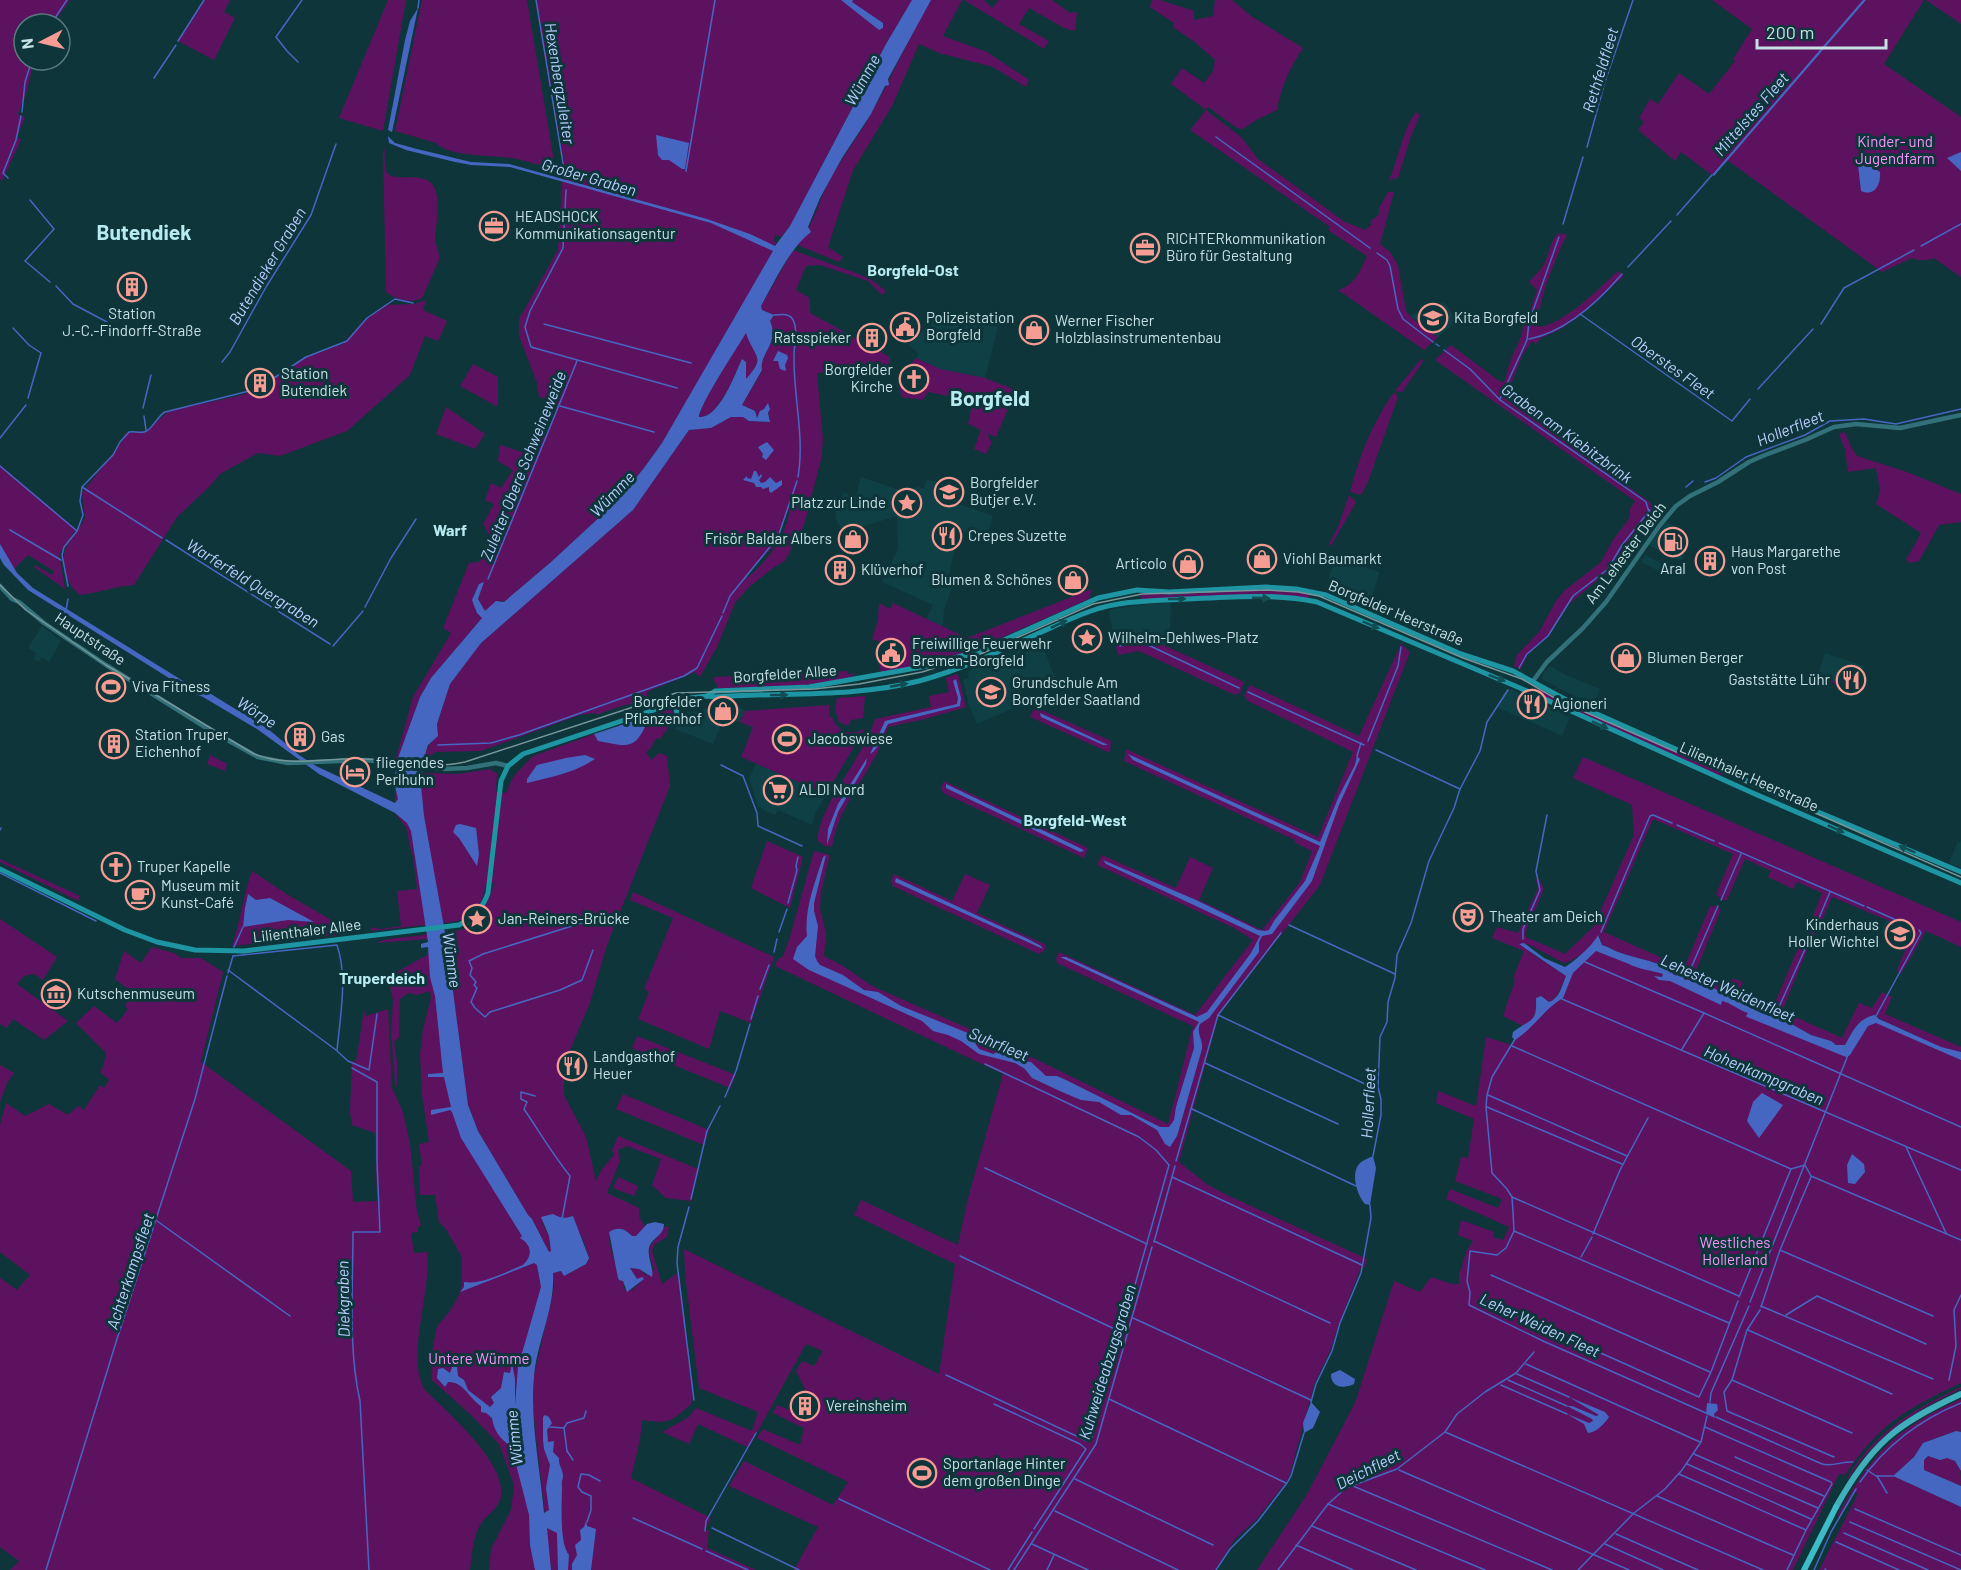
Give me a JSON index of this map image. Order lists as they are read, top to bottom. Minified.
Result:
{"streets":{"main road":["Borgfelder Heerstraße","Borgfelder Allee","Lilienthaler Heerstraße","Lilienthaler Allee"],"street":["Am Lehester Deich","Hauptstraße"]},"crossings":[["Am Lehester Deich","Borgfelder Heerstraße"],["Am Lehester Deich","Lilienthaler Heerstraße"],["Borgfelder Heerstraße","Borgfelder Allee"],["Borgfelder Heerstraße","Lilienthaler Heerstraße"],["Hauptstraße","Borgfelder Allee"],["Hauptstraße","Lilienthaler Allee"],["Borgfelder Allee","Lilienthaler Allee"]],"districts":["Butendiek","Borgfeld-Ost","Borgfeld","Warf","Borgfeld-West","Truperdeich"],"water":["Rethfeldfleet","Wümme","Hexenbergzuleiter","Mittelstes Fleet","Großer Graben","Butendieker Graben","Oberstes Fleet","Hollerfleet","Graben am Kiebitzbrink","Zuleiter Obere Schweineweide","Warferfeld Quergraben","Wörpe","Lehester Weidenfleet","Suhrfleet","Hohenkampgraben","Achterkampsfleet","Diekgraben","Leher Weiden Fleet","Kuhweideabzugsgraben","Deichfleet"],"parks":["Kinder- und Jugendfarm","Westliches Hollerland","Untere Wümme"],"places":{"office":["HEADSHOCK Kommunikationsagentur","RICHTERkommunikation Büro für Gestaltung"],"building":["Station J.-C.-Findorff-Straße","Ratsspieker","Station Butendiek","Haus Margarethe von Post","Klüverhof","Gas","Station Truper Eichenhof","Vereinsheim"],"school or university":["Kita Borgfeld","Borgfelder Butjer e.V.","Grundschule Am Borgfelder Saatland","Kinderhaus Holler Wichtel"],"public building":["Polizeistation Borgfeld","Freiwillige Feuerwehr Bremen-Borgfeld"],"shop":["Werner Fischer Holzblasinstrumentenbau","Frisör Baldar Albers","Viohl Baumarkt","Articolo","Blumen & Schönes","Blumen Berger","Borgfelder Pflanzenhof"],"church":["Borgfelder Kirche","Truper Kapelle"],"place":["Platz zur Linde","Wilhelm-Dehlwes-Platz","Jan-Reiners-Brücke"],"restaurant":["Crepes Suzette","Gaststätte Lühr","Agioneri","Landgasthof Heuer"],"fuel station":["Aral"],"sports":["Viva Fitness","Jacobswiese","Sportanlage Hinter dem großen Dinge"],"hotel":["fliegendes Perlhuhn"],"supermarket":["ALDI Nord"],"cafe":["Museum mit Kunst-Café"],"theatre":["Theater am Deich"],"museum":["Kutschenmuseum"]},"scale_bar":"200 m","north":"left"}
